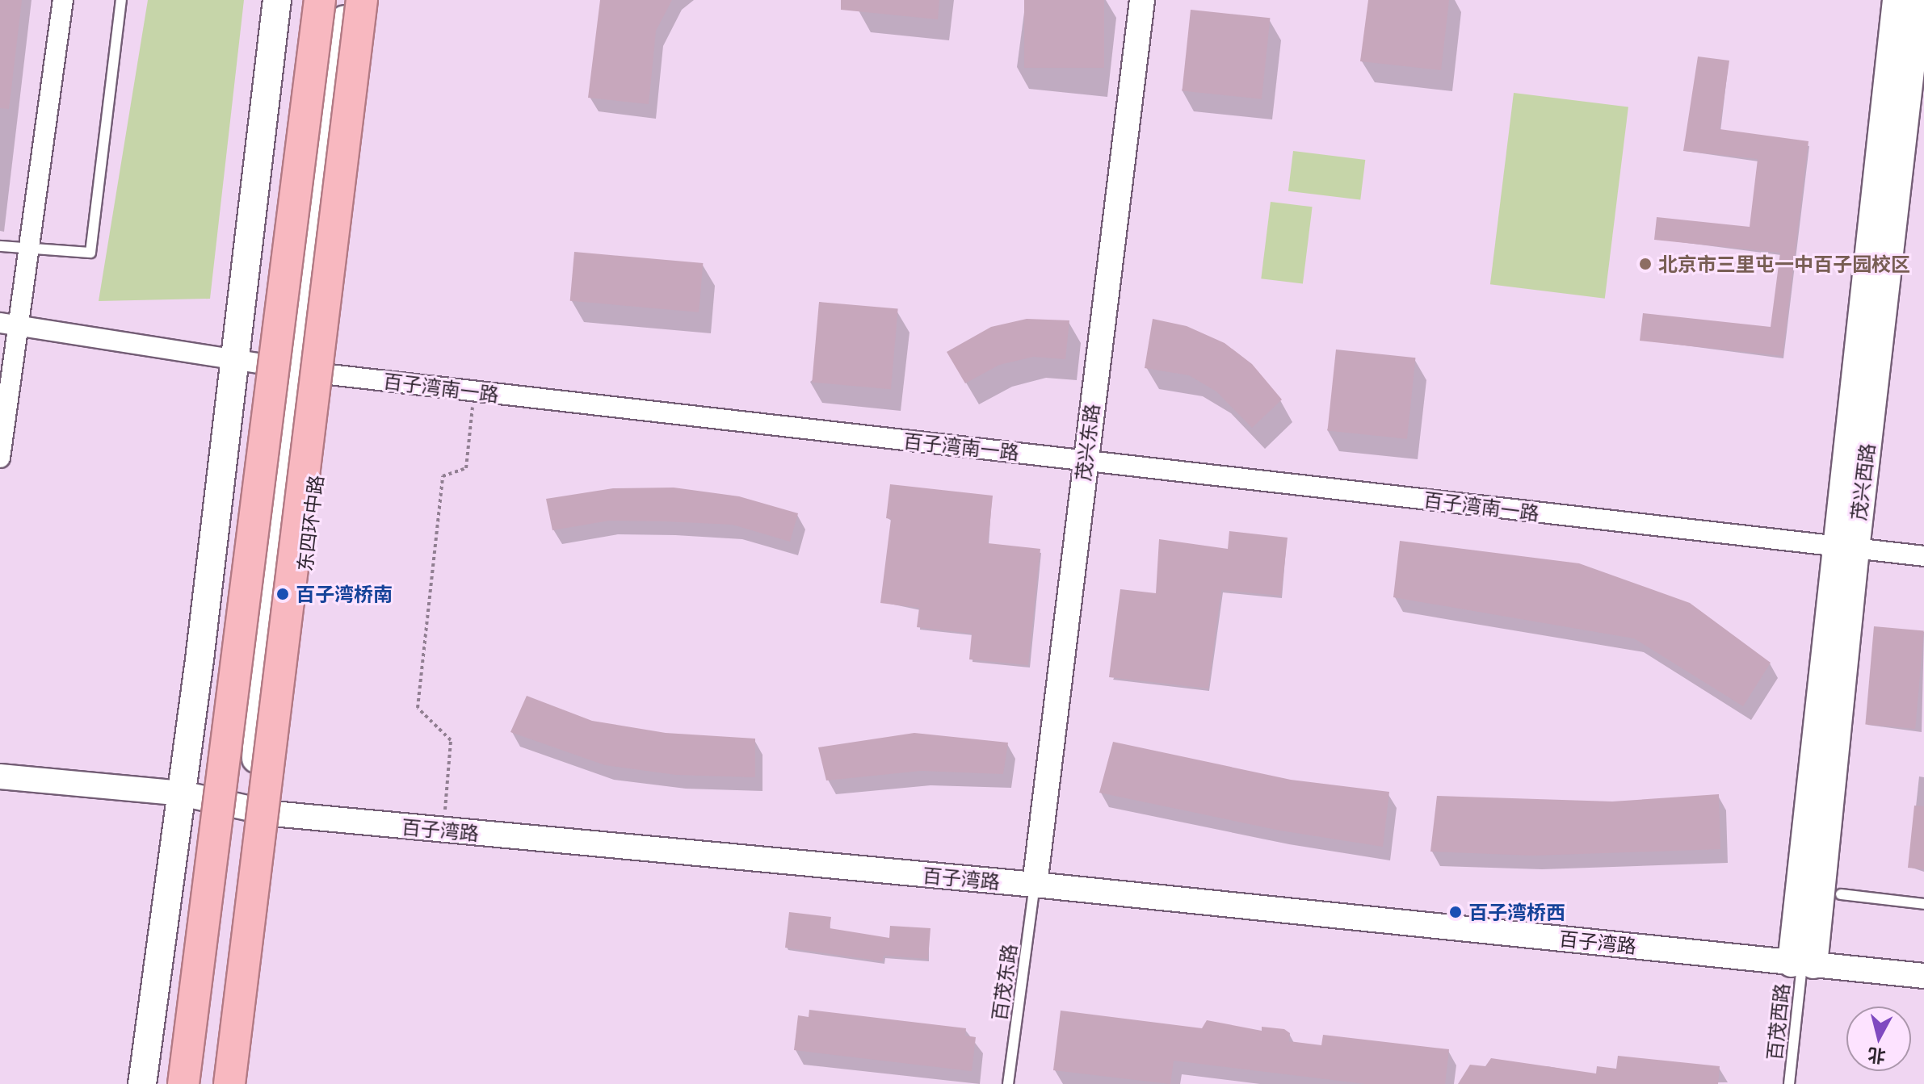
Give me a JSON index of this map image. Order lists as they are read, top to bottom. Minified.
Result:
{"streets":{"highway":["东四环中路"],"main road":["茂兴西路"],"street":["百子湾南一路","茂兴东路","百子湾路"],"lane":["百茂东路","百茂西路"]},"crossings":[["百子湾南一路","茂兴东路"],["百子湾南一路","茂兴西路"],["百子湾南一路","东四环中路"],["茂兴东路","百子湾路"],["茂兴东路","百茂东路"],["茂兴西路","百子湾路"],["茂兴西路","百茂西路"],["东四环中路","百子湾路"],["百子湾路","百茂东路"],["百子湾路","百茂西路"]],"places":["北京市三里屯一中百子园校区","百子湾桥南","百子湾桥西"],"north":"bottom"}
